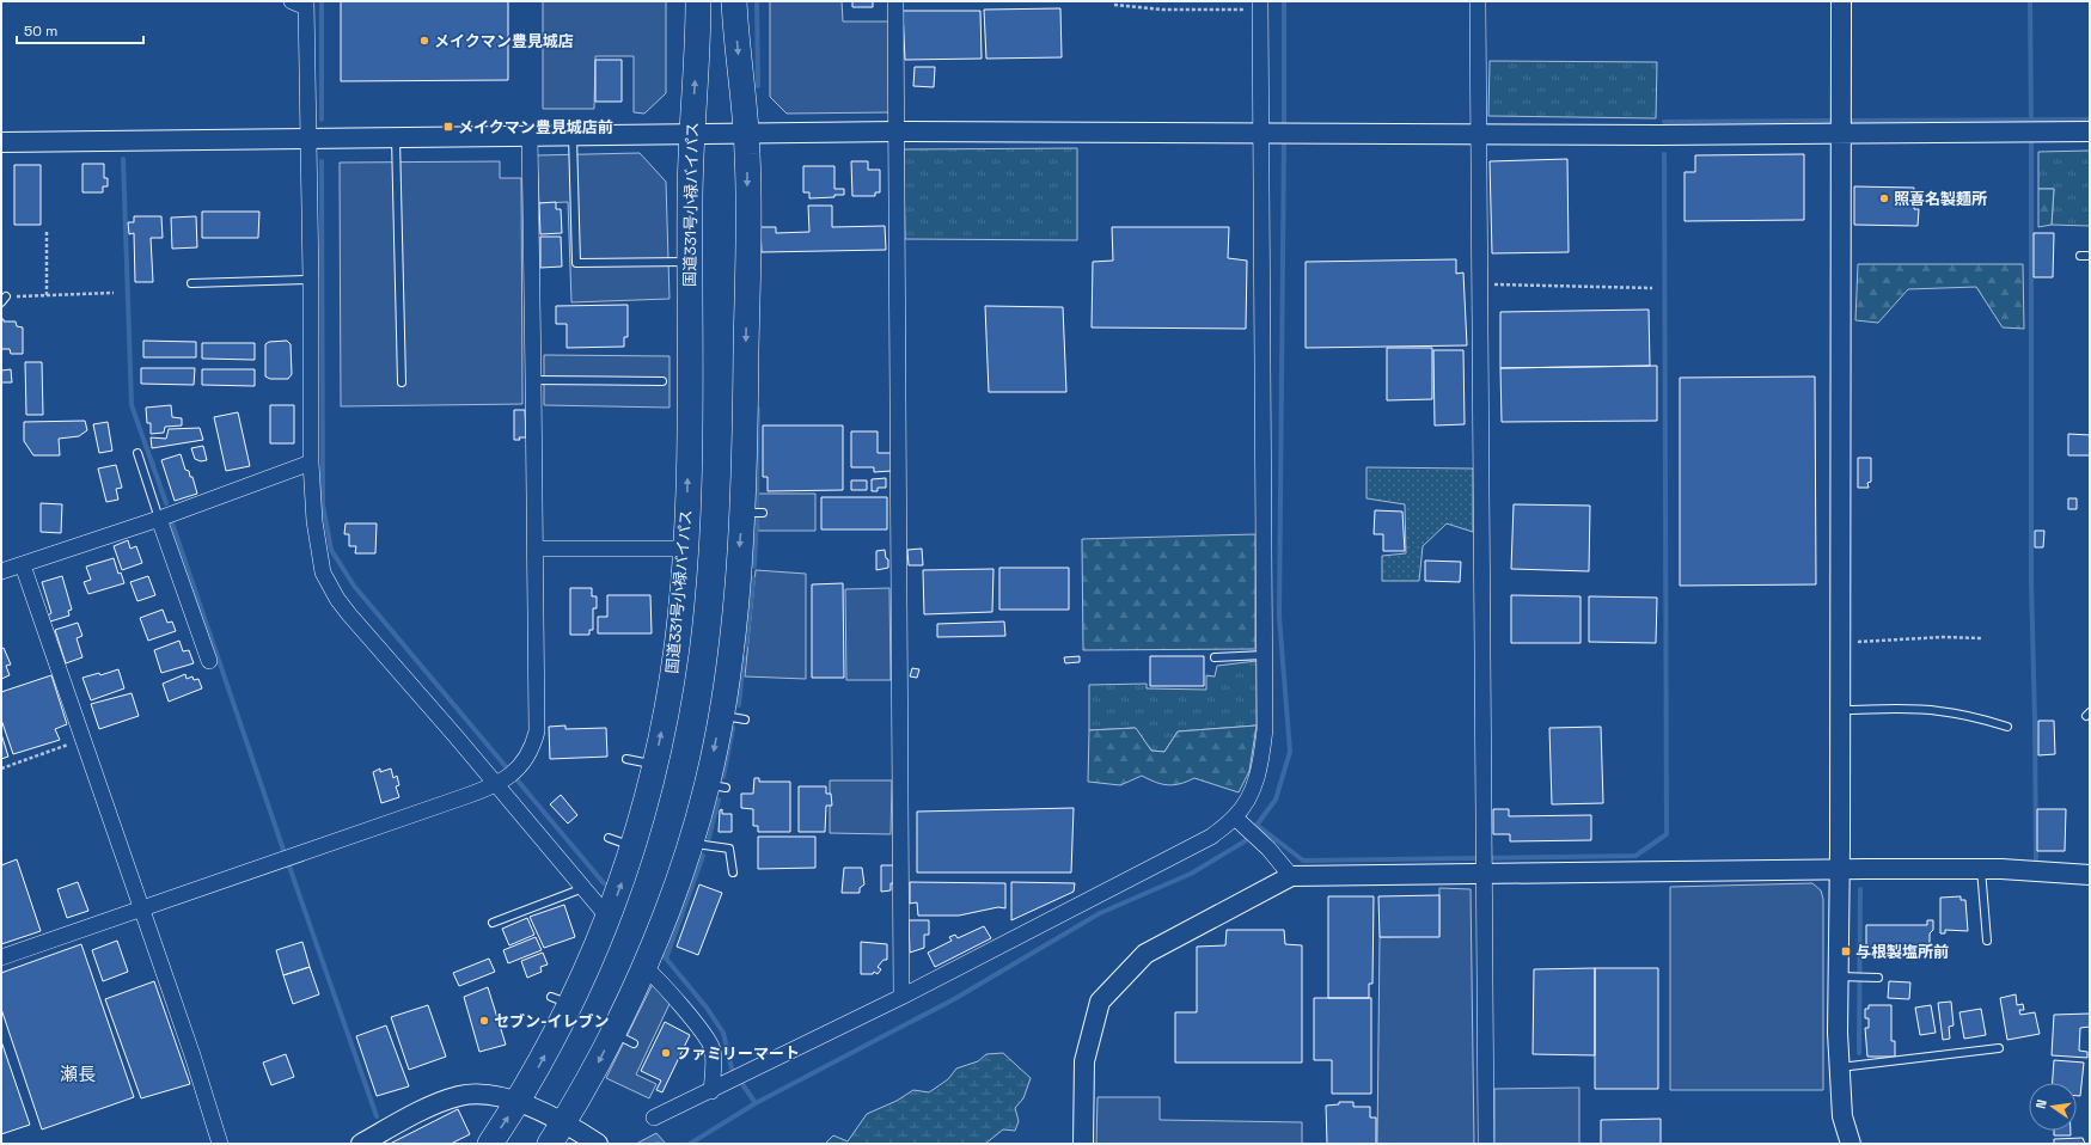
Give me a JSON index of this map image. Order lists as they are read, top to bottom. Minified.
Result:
{"streets":{"highway":["国道331号小禄バイパス"]},"districts":["瀬長"],"places":{"other":["メイクマン豊見城店","照喜名製麺所","セブン-イレブン","ファミリーマート"],"transit":["メイクマン豊見城店前","与根製塩所前"]},"scale_bar":"50 m","north":"left"}
